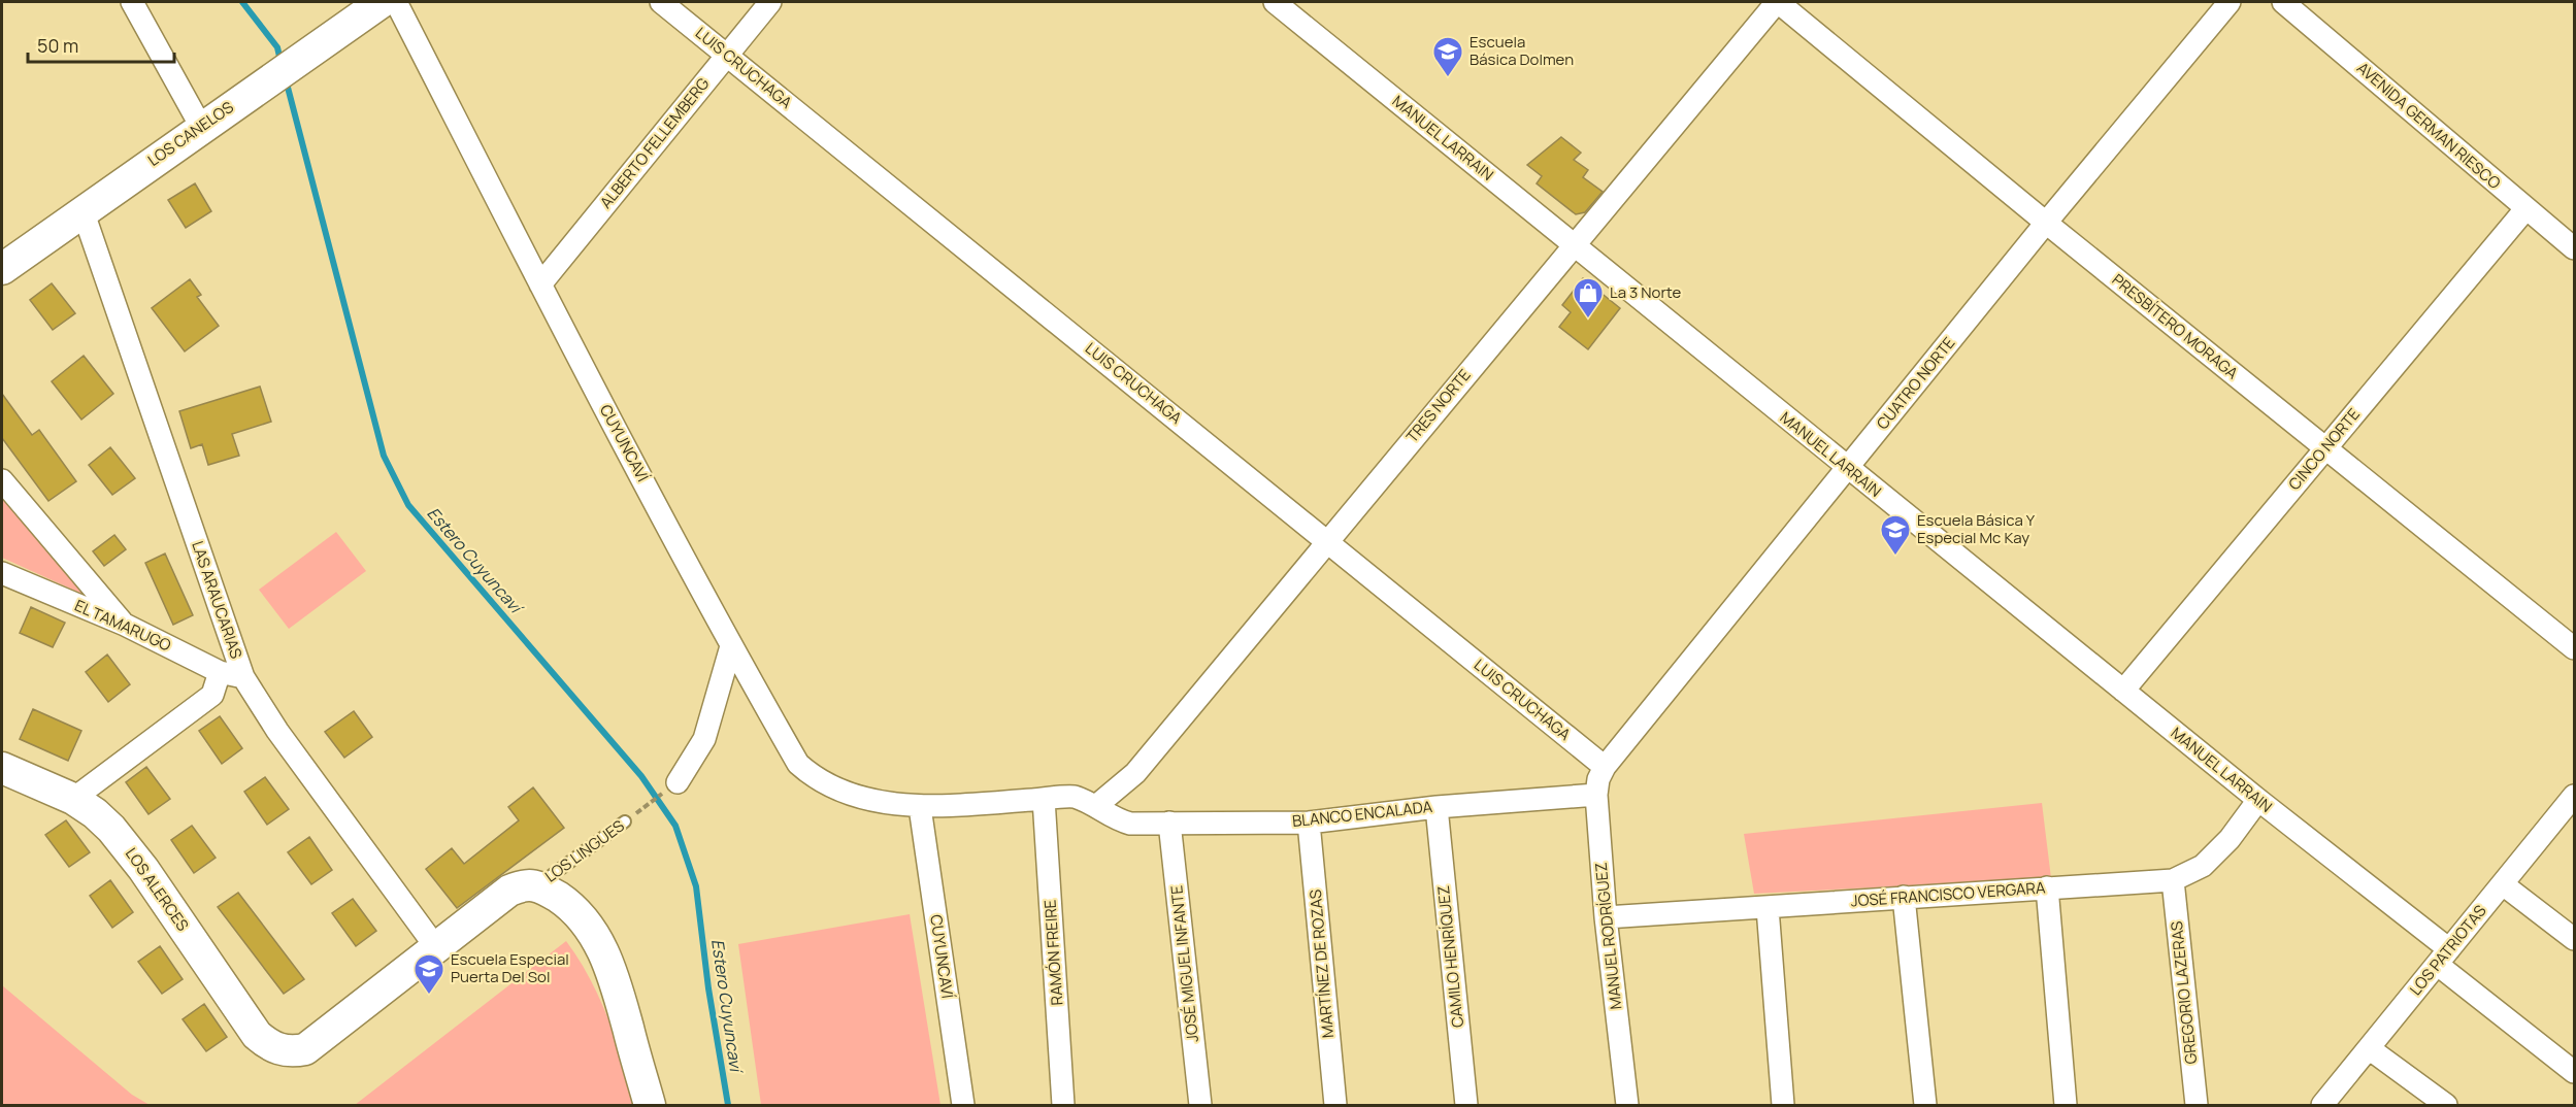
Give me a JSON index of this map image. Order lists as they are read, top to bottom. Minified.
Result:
{"streets":{"street":["LUIS CRUCHAGA","AVENIDA GERMAN RIESCO","LOS CANELOS","MANUEL LARRAIN","ALBERTO FELLEMBERG","PRESBÍTERO MORAGA","CUATRO NORTE","TRES NORTE","CUYUNCAVÍ","CINCO NORTE","LAS ARAUCARIAS","EL TAMARUGO","BLANCO ENCALADA","LOS LINGUES","LOS ALERCES","JOSÉ FRANCISCO VERGARA","MANUEL RODRÍGUEZ","LOS PATRIOTAS","RAMÓN FREIRE","CAMILO HENRÍQUEZ","JOSÉ MIGUEL INFANTE","MARTÍNEZ DE ROZAS","GREGORIO LAZERAS"]},"crossings":[["LUIS CRUCHAGA","ALBERTO FELLEMBERG"],["LUIS CRUCHAGA","CUATRO NORTE"],["LUIS CRUCHAGA","TRES NORTE"],["LUIS CRUCHAGA","MANUEL RODRÍGUEZ"],["AVENIDA GERMAN RIESCO","CINCO NORTE"],["LOS CANELOS","LAS ARAUCARIAS"],["MANUEL LARRAIN","CUATRO NORTE"],["MANUEL LARRAIN","TRES NORTE"],["MANUEL LARRAIN","CINCO NORTE"],["MANUEL LARRAIN","JOSÉ FRANCISCO VERGARA"],["MANUEL LARRAIN","LOS PATRIOTAS"],["ALBERTO FELLEMBERG","CUYUNCAVÍ"],["PRESBÍTERO MORAGA","CUATRO NORTE"],["PRESBÍTERO MORAGA","TRES NORTE"],["PRESBÍTERO MORAGA","CINCO NORTE"],["CUATRO NORTE","MANUEL RODRÍGUEZ"],["TRES NORTE","CUYUNCAVÍ"],["TRES NORTE","BLANCO ENCALADA"],["CUYUNCAVÍ","BLANCO ENCALADA"],["CUYUNCAVÍ","RAMÓN FREIRE"],["LAS ARAUCARIAS","EL TAMARUGO"],["LAS ARAUCARIAS","LOS LINGUES"],["BLANCO ENCALADA","MANUEL RODRÍGUEZ"],["BLANCO ENCALADA","CAMILO HENRÍQUEZ"],["BLANCO ENCALADA","JOSÉ MIGUEL INFANTE"],["BLANCO ENCALADA","MARTÍNEZ DE ROZAS"],["LOS LINGUES","LOS ALERCES"],["JOSÉ FRANCISCO VERGARA","MANUEL RODRÍGUEZ"],["JOSÉ FRANCISCO VERGARA","GREGORIO LAZERAS"]],"water":["Estero Cuyuncaví"],"places":{"school or university":["Escuela Básica Dolmen","Escuela Básica Y Especial Mc Kay","Escuela Especial Puerta Del Sol"],"shop":["La 3 Norte"]},"scale_bar":"50 m"}
